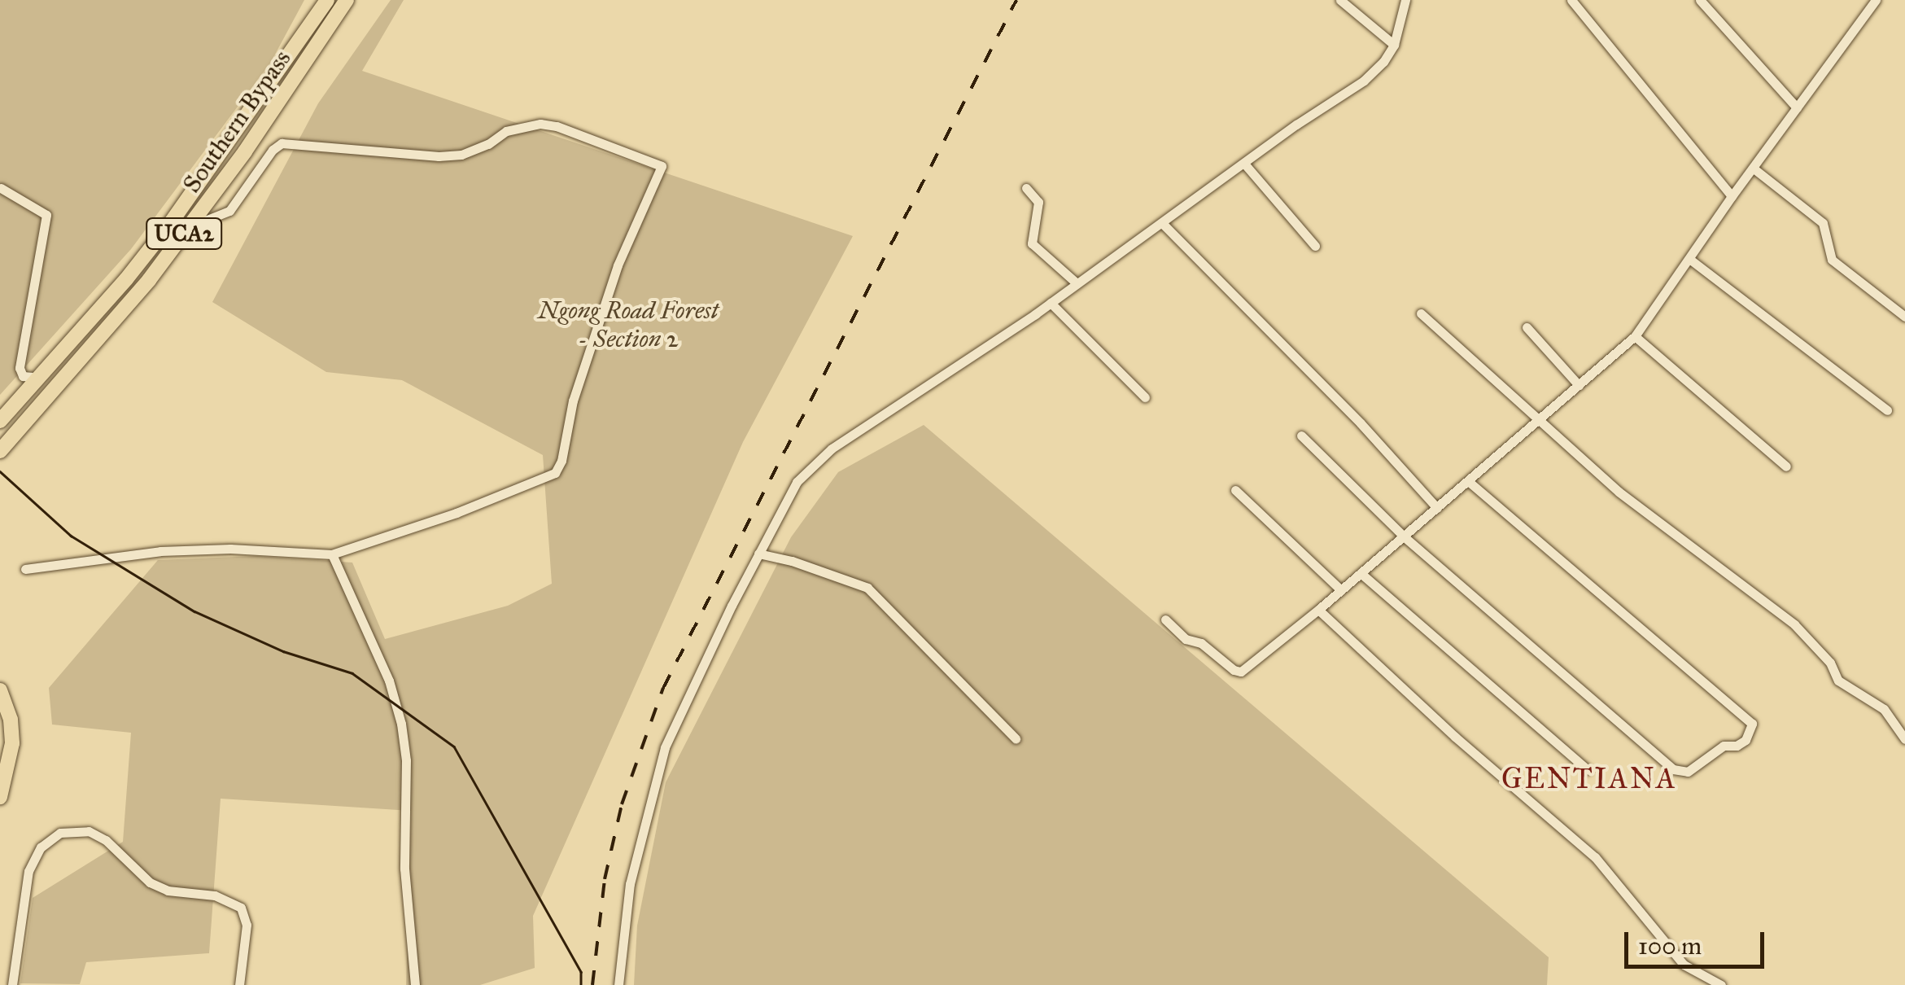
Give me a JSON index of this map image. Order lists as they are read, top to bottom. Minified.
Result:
{"streets":{"highway":["Southern Bypass","UCA2"]},"districts":["GENTIANA"],"parks":["Ngong Road Forest - Section 2"],"scale_bar":"100 m"}
